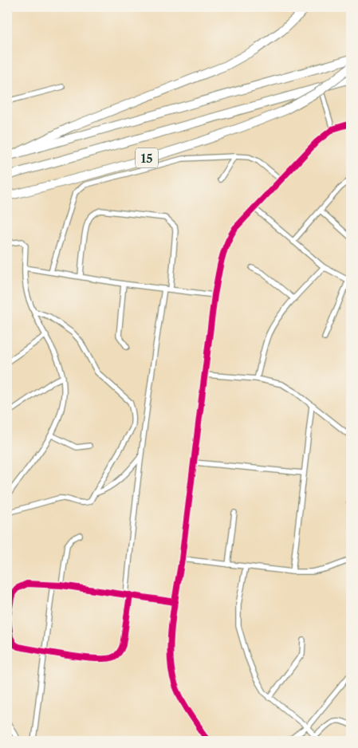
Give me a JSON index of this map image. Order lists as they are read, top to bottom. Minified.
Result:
{"streets":{"highway":["15"]}}
